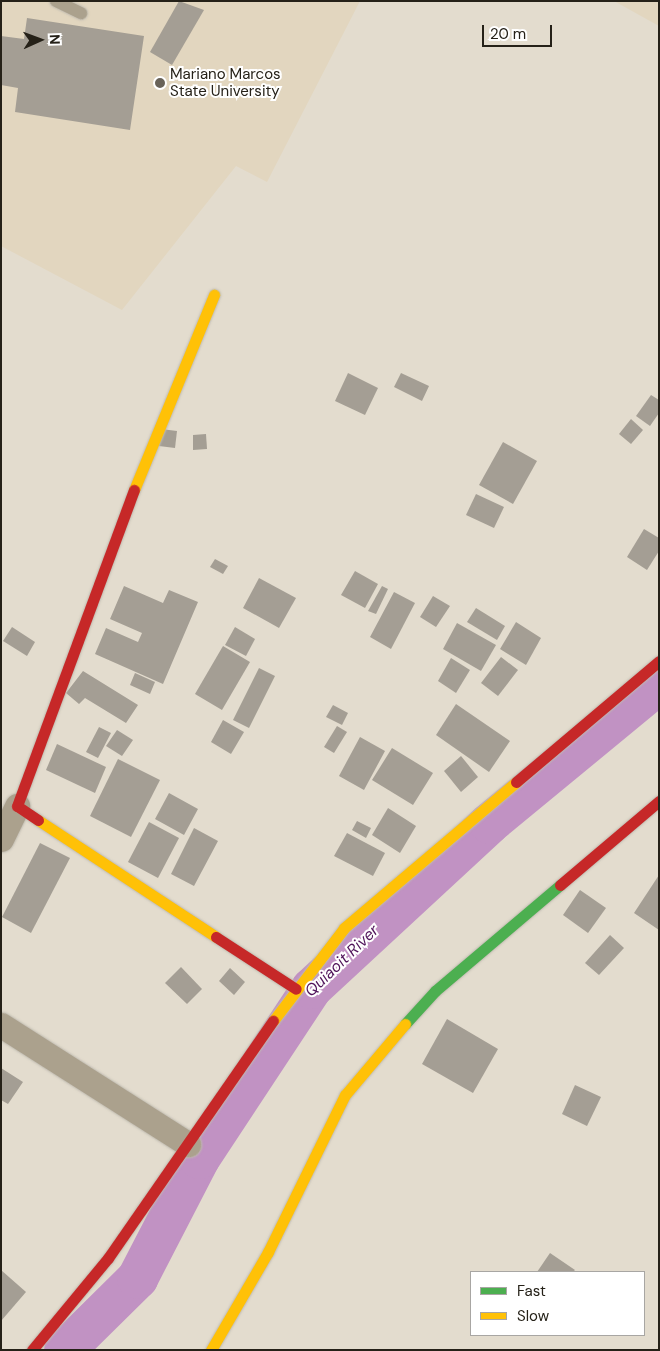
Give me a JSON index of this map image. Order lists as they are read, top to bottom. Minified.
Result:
{"water":["Quiaoit River"],"places":["Mariano Marcos State University"],"legend":["Fast","Slow"],"scale_bar":"20 m","north":"right"}
